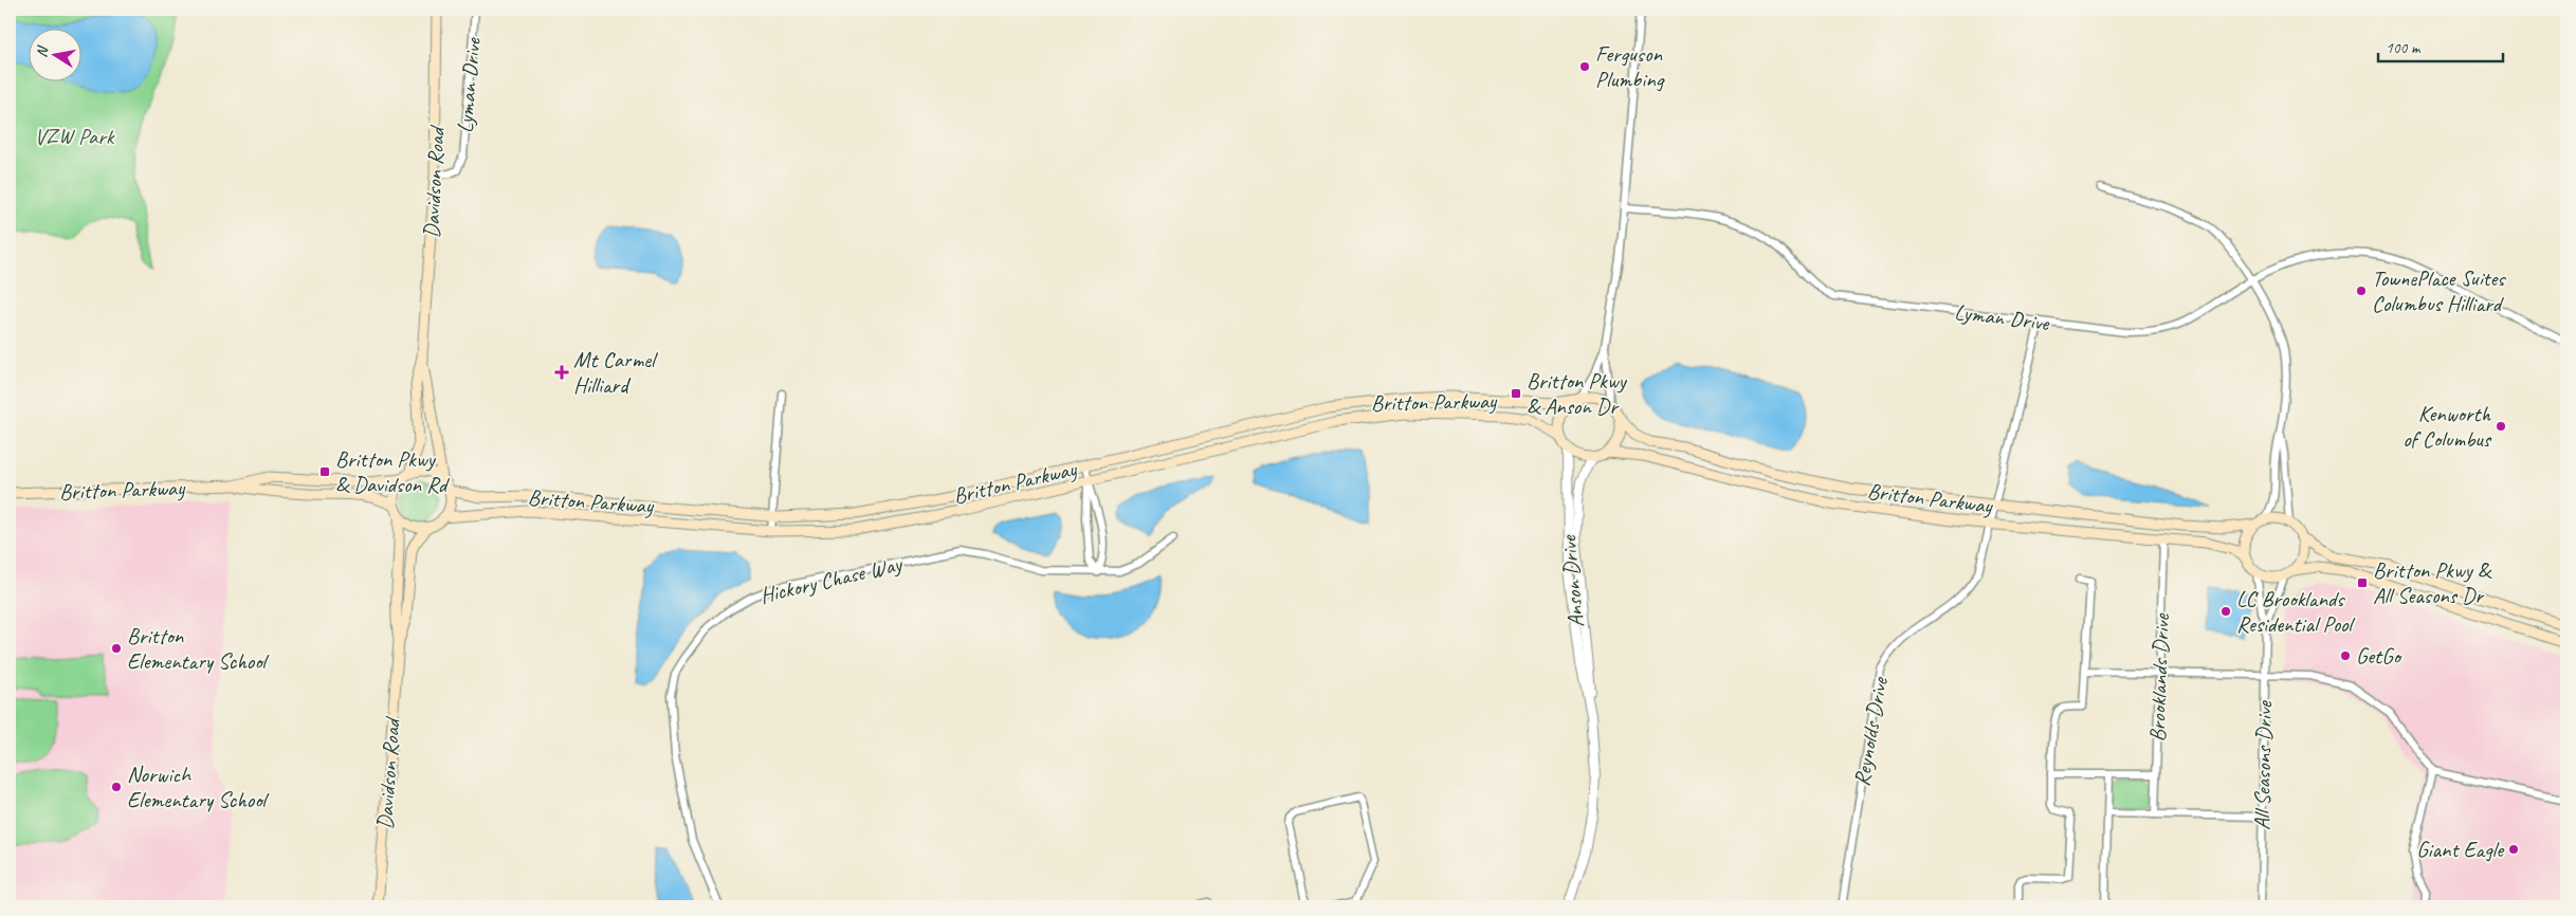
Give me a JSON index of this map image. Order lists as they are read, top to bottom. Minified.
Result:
{"streets":{"main road":["Davidson Road","Britton Parkway"],"street":["Lyman Drive","Hickory Chase Way","Anson Drive","Brooklands Drive","Reynolds Drive","All Seasons Drive"]},"crossings":[["Lyman Drive","Davidson Road"],["Lyman Drive","Reynolds Drive"],["Davidson Road","Britton Parkway"],["Britton Parkway","Anson Drive"],["Britton Parkway","Brooklands Drive"],["Britton Parkway","Reynolds Drive"],["Britton Parkway","All Seasons Drive"]],"parks":["VZW Park"],"places":{"other":["Ferguson Plumbing","TownePlace Suites Columbus Hilliard","Kenworth of Columbus","LC Brooklands Residential Pool","Britton Elementary School","GetGo","Norwich Elementary School","Giant Eagle"],"health":["Mt Carmel Hilliard"],"transit":["Britton Pkwy & Anson Dr","Britton Pkwy & Davidson Rd","Britton Pkwy & All Seasons Dr"]},"scale_bar":"100 m","north":"left"}
